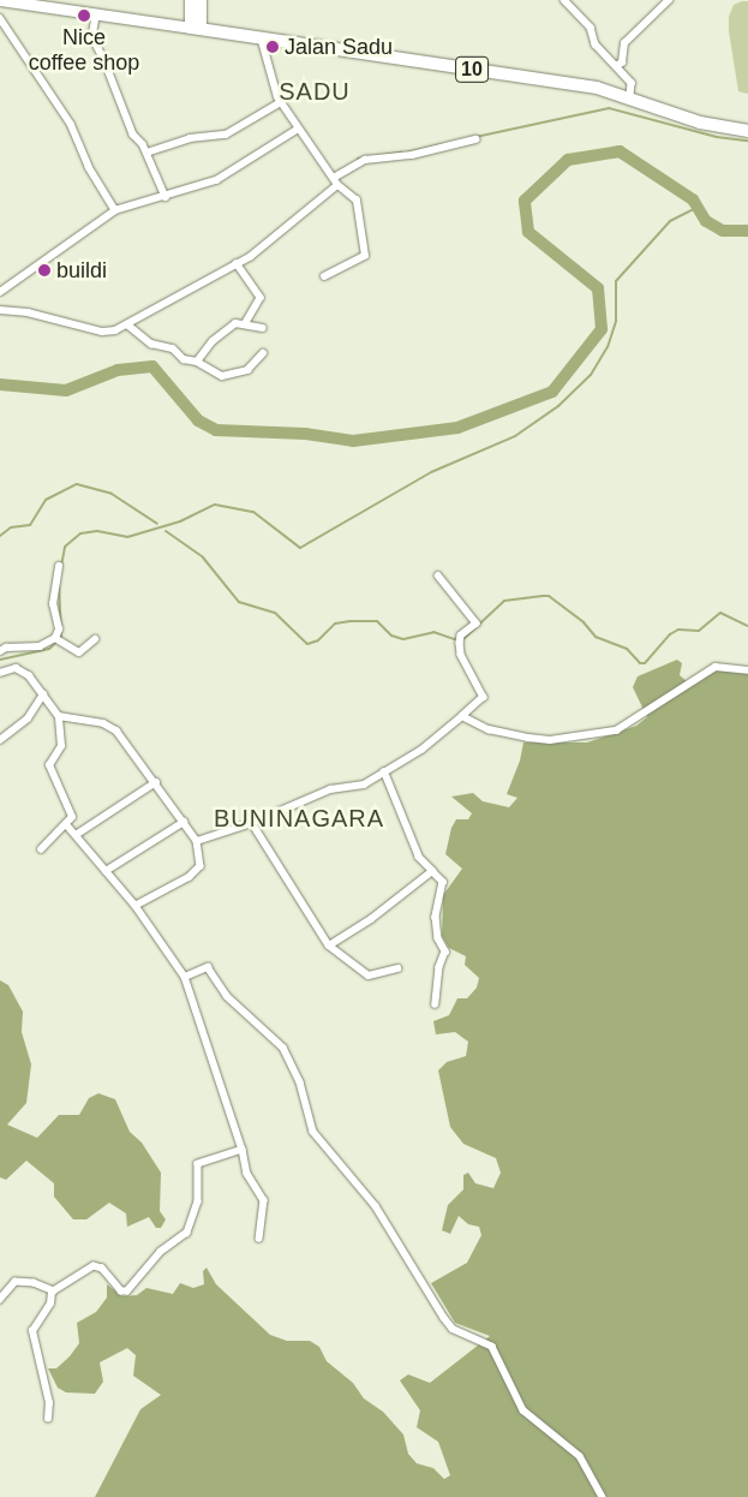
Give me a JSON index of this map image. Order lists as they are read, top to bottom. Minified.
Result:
{"streets":{"highway":["10"]},"districts":["SADU","BUNINAGARA"],"places":["Nice coffee shop","Jalan Sadu","buildi"]}
